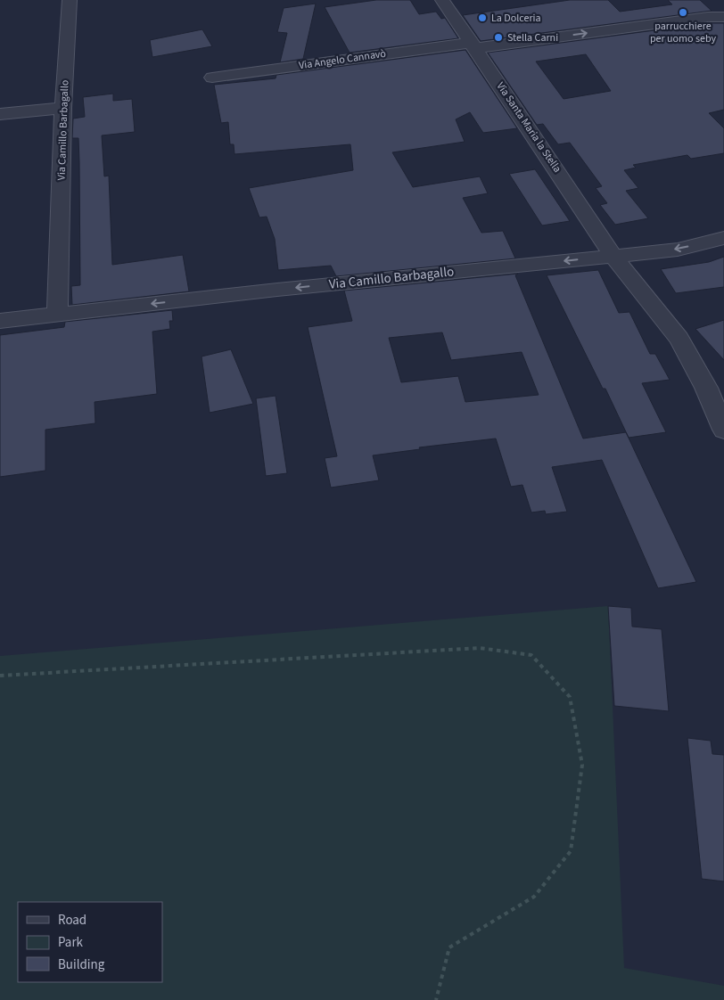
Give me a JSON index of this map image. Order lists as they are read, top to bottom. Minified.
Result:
{"streets":{"street":["Via Angelo Cannavò","Via Santa Maria la Stella","Via Camillo Barbagallo"]},"crossings":[["Via Angelo Cannavò","Via Santa Maria la Stella"],["Via Santa Maria la Stella","Via Camillo Barbagallo"]],"one_way":["Via Angelo Cannavò","Via Camillo Barbagallo"],"places":["parrucchiere per uomo seby","La Dolceria","Stella Carni"],"legend":["Road","Park","Building"]}
